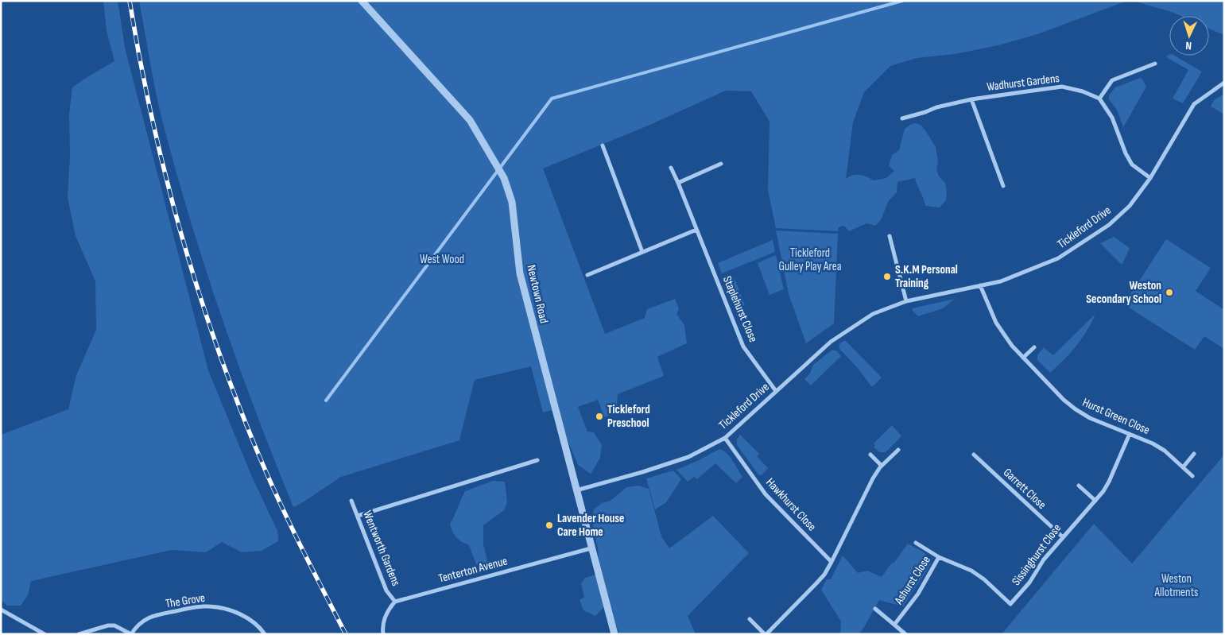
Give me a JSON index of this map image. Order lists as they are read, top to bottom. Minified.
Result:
{"streets":{"street":["Wadhurst Gardens","Tickleford Drive","Newtown Road","Staplehurst Close","Hurst Green Close","Garrett Close","Hawkhurst Close","Wentworth Gardens","Sissinghurst Close","Tenterton Avenue","Ashurst Close","The Grove"]},"crossings":[["Tickleford Drive","Newtown Road"],["Tickleford Drive","Staplehurst Close"],["Tickleford Drive","Hawkhurst Close"],["Newtown Road","Tenterton Avenue"],["Hurst Green Close","Sissinghurst Close"],["Garrett Close","Sissinghurst Close"],["Wentworth Gardens","Tenterton Avenue"],["Sissinghurst Close","Ashurst Close"]],"parks":["Tickleford Gulley Play Area","West Wood","Weston Allotments"],"places":["S.K.M Personal Training","Weston Secondary School","Tickleford Preschool","Lavender House Care Home"],"north":"bottom"}
